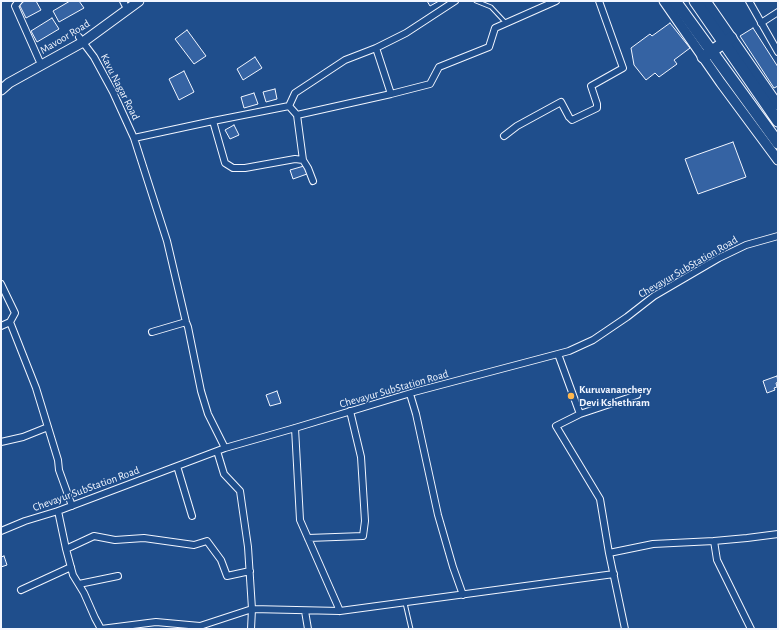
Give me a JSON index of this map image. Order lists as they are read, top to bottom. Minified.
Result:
{"streets":{"street":["Mavoor Road","Kavu Nagar Road","Chevayur SubStation Road"]},"crossings":[["Mavoor Road","Kavu Nagar Road"]],"places":["Kuruvananchery Devi Kshethram"]}
